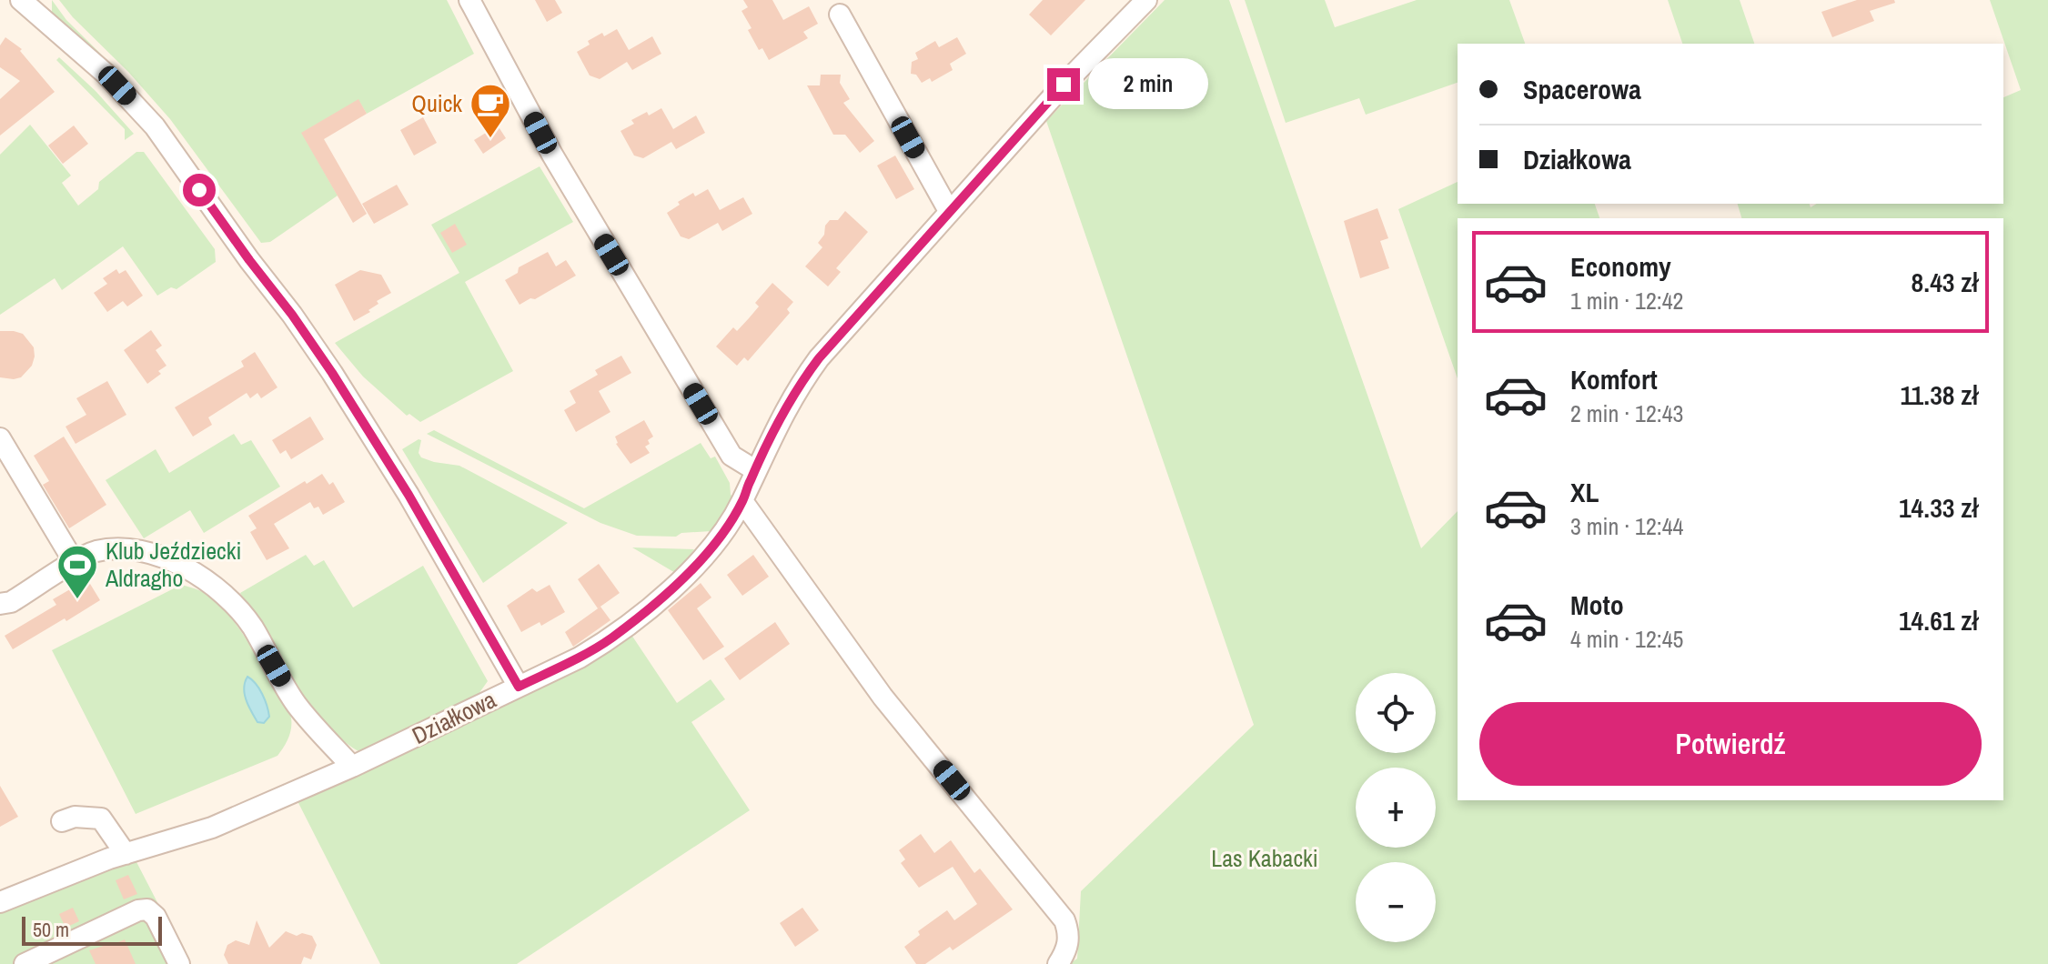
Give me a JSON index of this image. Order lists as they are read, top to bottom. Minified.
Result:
{"streets":{"street":["Działkowa"]},"parks":["Las Kabacki"],"places":{"cafe":["Quick"],"sports":["Klub Jeździecki Aldragho"]},"scale_bar":"50 m","page":{"banner":["Spacerowa","Działkowa"],"bubble":"2 min","list":[{"name":"Economy","note":"1 min · 12:42","value":"8.43 zł"},{"name":"Komfort","note":"2 min · 12:43","value":"11.38 zł"},{"name":"XL","note":"3 min · 12:44","value":"14.33 zł"},{"name":"Moto","note":"4 min · 12:45","value":"14.61 zł"}],"map_buttons":["+","−"],"buttons":"Potwierdź","scale":"50 m"}}
